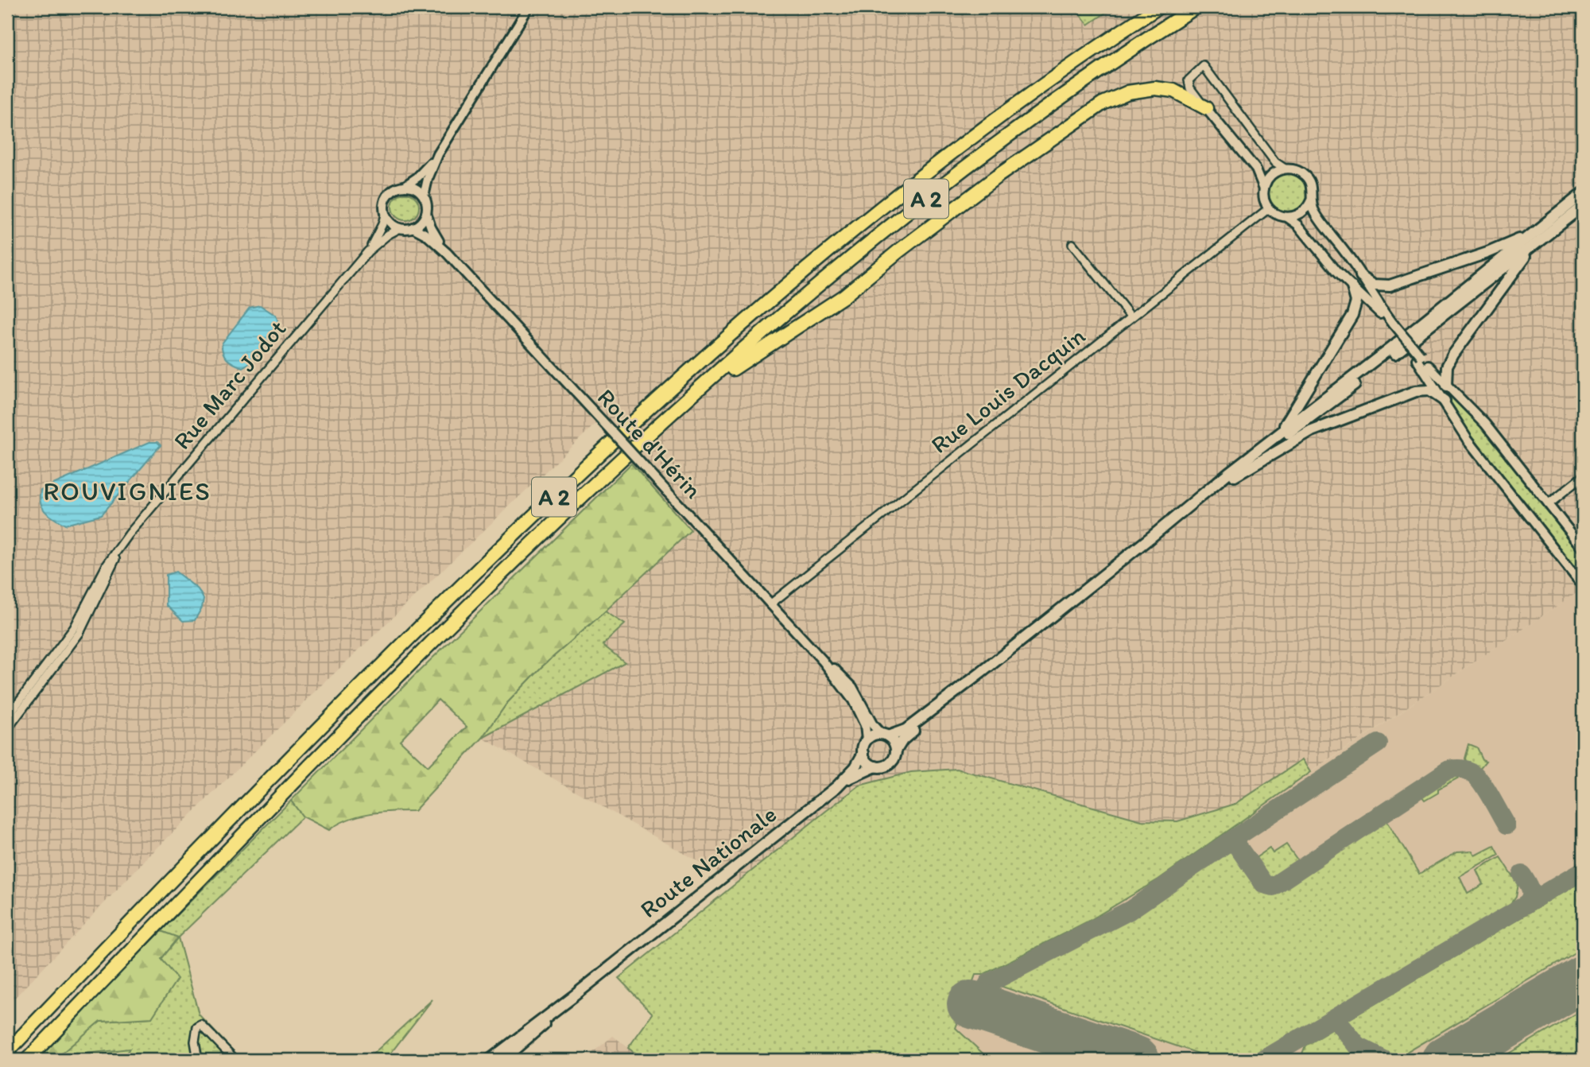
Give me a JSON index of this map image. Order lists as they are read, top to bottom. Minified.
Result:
{"streets":{"highway":["A 2"],"main road":["Route Nationale"],"street":["Rue Marc Jodot","Rue Louis Dacquin","Route d'Hérin"]},"crossings":[["Rue Marc Jodot","Route d'Hérin"],["Rue Louis Dacquin","Route d'Hérin"],["Route d'Hérin","Route Nationale"]],"districts":["ROUVIGNIES"]}
